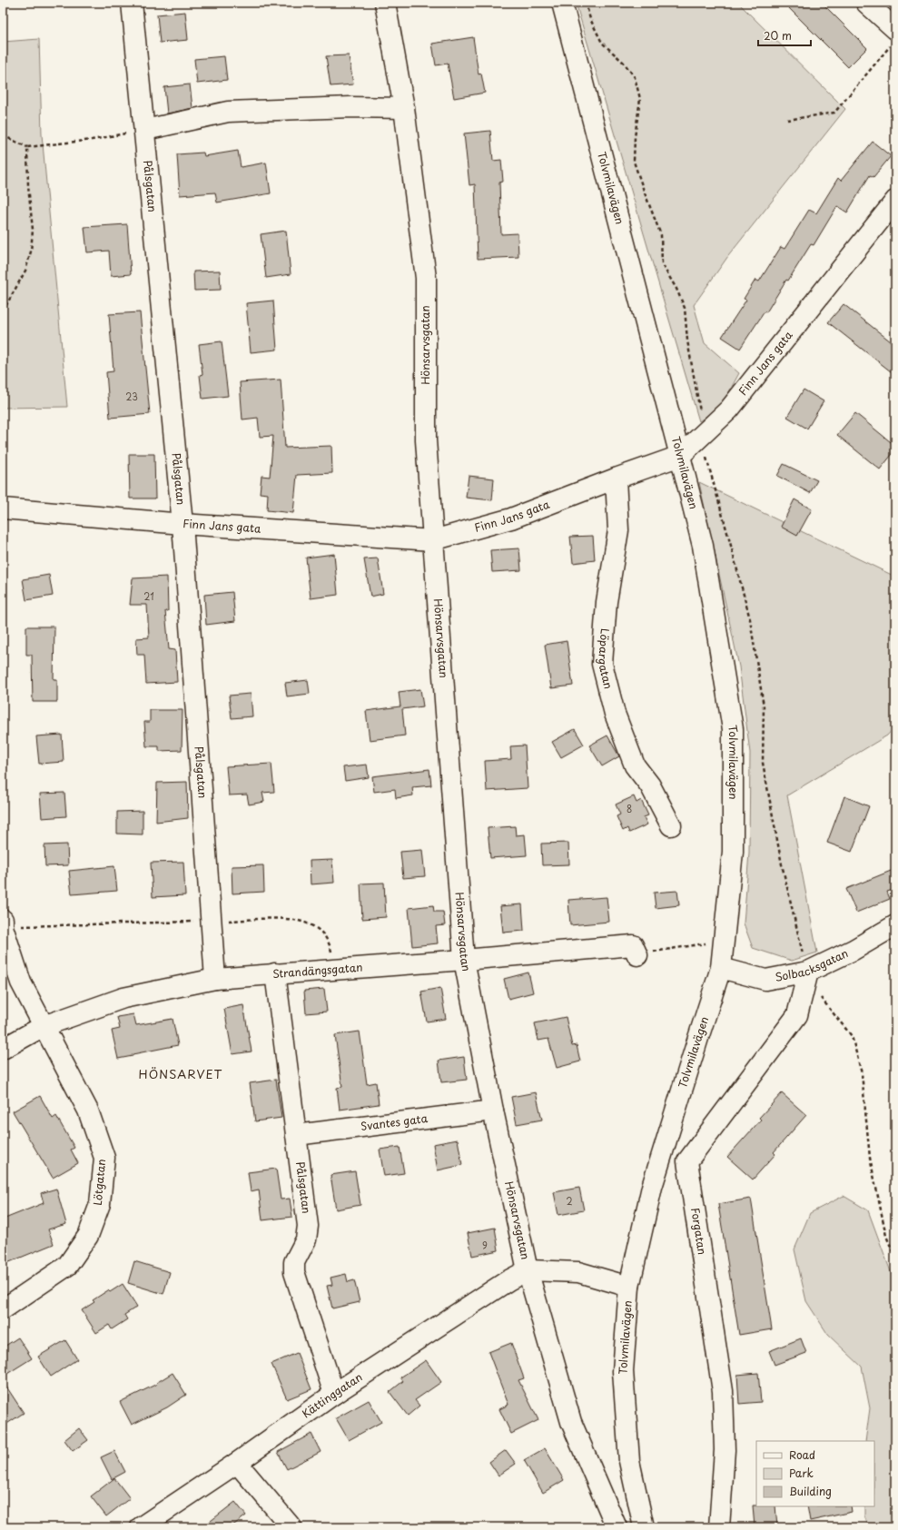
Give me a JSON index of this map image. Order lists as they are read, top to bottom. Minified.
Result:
{"streets":{"street":["Pålsgatan","Tolvmilavägen","Hönsarvsgatan","Finn Jans gata","Löpargatan","Solbacksgatan","Strandängsgatan","Svantes gata","Lötgatan","Forgatan","Kättinggatan"]},"crossings":[["Pålsgatan","Finn Jans gata"],["Pålsgatan","Strandängsgatan"],["Pålsgatan","Svantes gata"],["Pålsgatan","Kättinggatan"],["Tolvmilavägen","Hönsarvsgatan"],["Tolvmilavägen","Finn Jans gata"],["Tolvmilavägen","Solbacksgatan"],["Hönsarvsgatan","Finn Jans gata"],["Hönsarvsgatan","Strandängsgatan"],["Hönsarvsgatan","Svantes gata"],["Hönsarvsgatan","Kättinggatan"],["Finn Jans gata","Löpargatan"],["Solbacksgatan","Forgatan"],["Strandängsgatan","Lötgatan"]],"districts":["HÖNSARVET"],"house_numbers":["23","21","8","2","9"],"legend":["Road","Park","Building"],"scale_bar":"20 m"}
